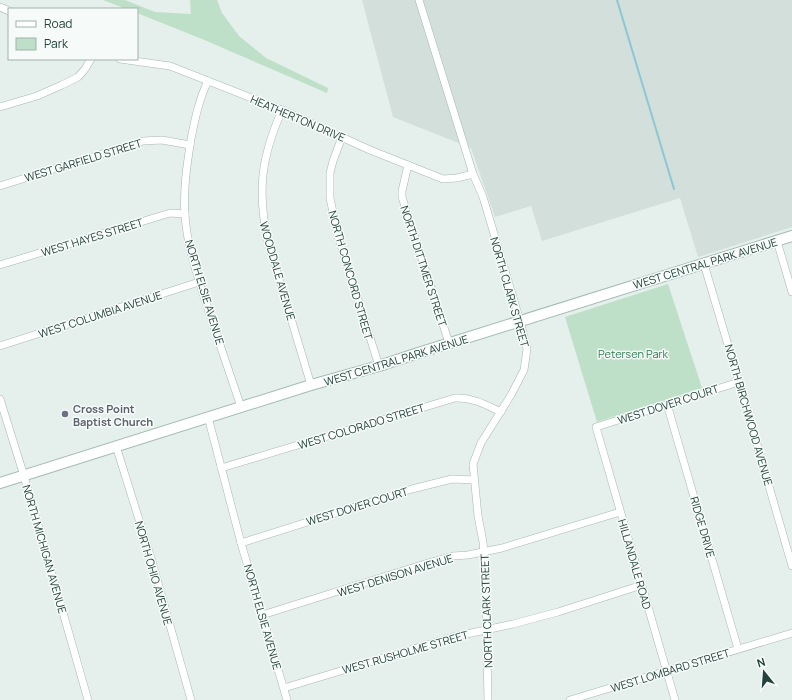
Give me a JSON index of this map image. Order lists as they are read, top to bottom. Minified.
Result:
{"streets":{"street":["HEATHERTON DRIVE","WEST GARFIELD STREET","WEST HAYES STREET","WEST CENTRAL PARK AVENUE","NORTH DITTMER STREET","WOODDALE AVENUE","NORTH CONCORD STREET","NORTH ELSIE AVENUE","NORTH CLARK STREET","WEST COLUMBIA AVENUE","WEST DOVER COURT","NORTH BIRCHWOOD AVENUE","WEST COLORADO STREET","RIDGE DRIVE","NORTH MICHIGAN AVENUE","HILLANDALE ROAD","NORTH OHIO AVENUE","WEST DENISON AVENUE","WEST RUSHOLME STREET","WEST LOMBARD STREET"]},"crossings":[["HEATHERTON DRIVE","NORTH DITTMER STREET"],["HEATHERTON DRIVE","WOODDALE AVENUE"],["HEATHERTON DRIVE","NORTH CONCORD STREET"],["HEATHERTON DRIVE","NORTH ELSIE AVENUE"],["HEATHERTON DRIVE","NORTH CLARK STREET"],["WEST GARFIELD STREET","NORTH ELSIE AVENUE"],["WEST HAYES STREET","NORTH ELSIE AVENUE"],["WEST CENTRAL PARK AVENUE","NORTH DITTMER STREET"],["WEST CENTRAL PARK AVENUE","WOODDALE AVENUE"],["WEST CENTRAL PARK AVENUE","NORTH CONCORD STREET"],["WEST CENTRAL PARK AVENUE","NORTH ELSIE AVENUE"],["WEST CENTRAL PARK AVENUE","NORTH CLARK STREET"],["WEST CENTRAL PARK AVENUE","NORTH BIRCHWOOD AVENUE"],["WEST CENTRAL PARK AVENUE","NORTH MICHIGAN AVENUE"],["WEST CENTRAL PARK AVENUE","NORTH OHIO AVENUE"],["NORTH ELSIE AVENUE","WEST COLUMBIA AVENUE"],["NORTH ELSIE AVENUE","WEST DOVER COURT"],["NORTH ELSIE AVENUE","WEST COLORADO STREET"],["NORTH ELSIE AVENUE","WEST DENISON AVENUE"],["NORTH ELSIE AVENUE","WEST RUSHOLME STREET"],["NORTH CLARK STREET","WEST DOVER COURT"],["NORTH CLARK STREET","WEST COLORADO STREET"],["NORTH CLARK STREET","WEST DENISON AVENUE"],["NORTH CLARK STREET","WEST RUSHOLME STREET"],["WEST DOVER COURT","NORTH BIRCHWOOD AVENUE"],["WEST DOVER COURT","RIDGE DRIVE"],["WEST DOVER COURT","HILLANDALE ROAD"],["RIDGE DRIVE","WEST LOMBARD STREET"],["HILLANDALE ROAD","WEST DENISON AVENUE"],["HILLANDALE ROAD","WEST RUSHOLME STREET"],["HILLANDALE ROAD","WEST LOMBARD STREET"]],"parks":["Petersen Park"],"places":["Cross Point Baptist Church"],"legend":["Road","Park"],"north":"top"}
